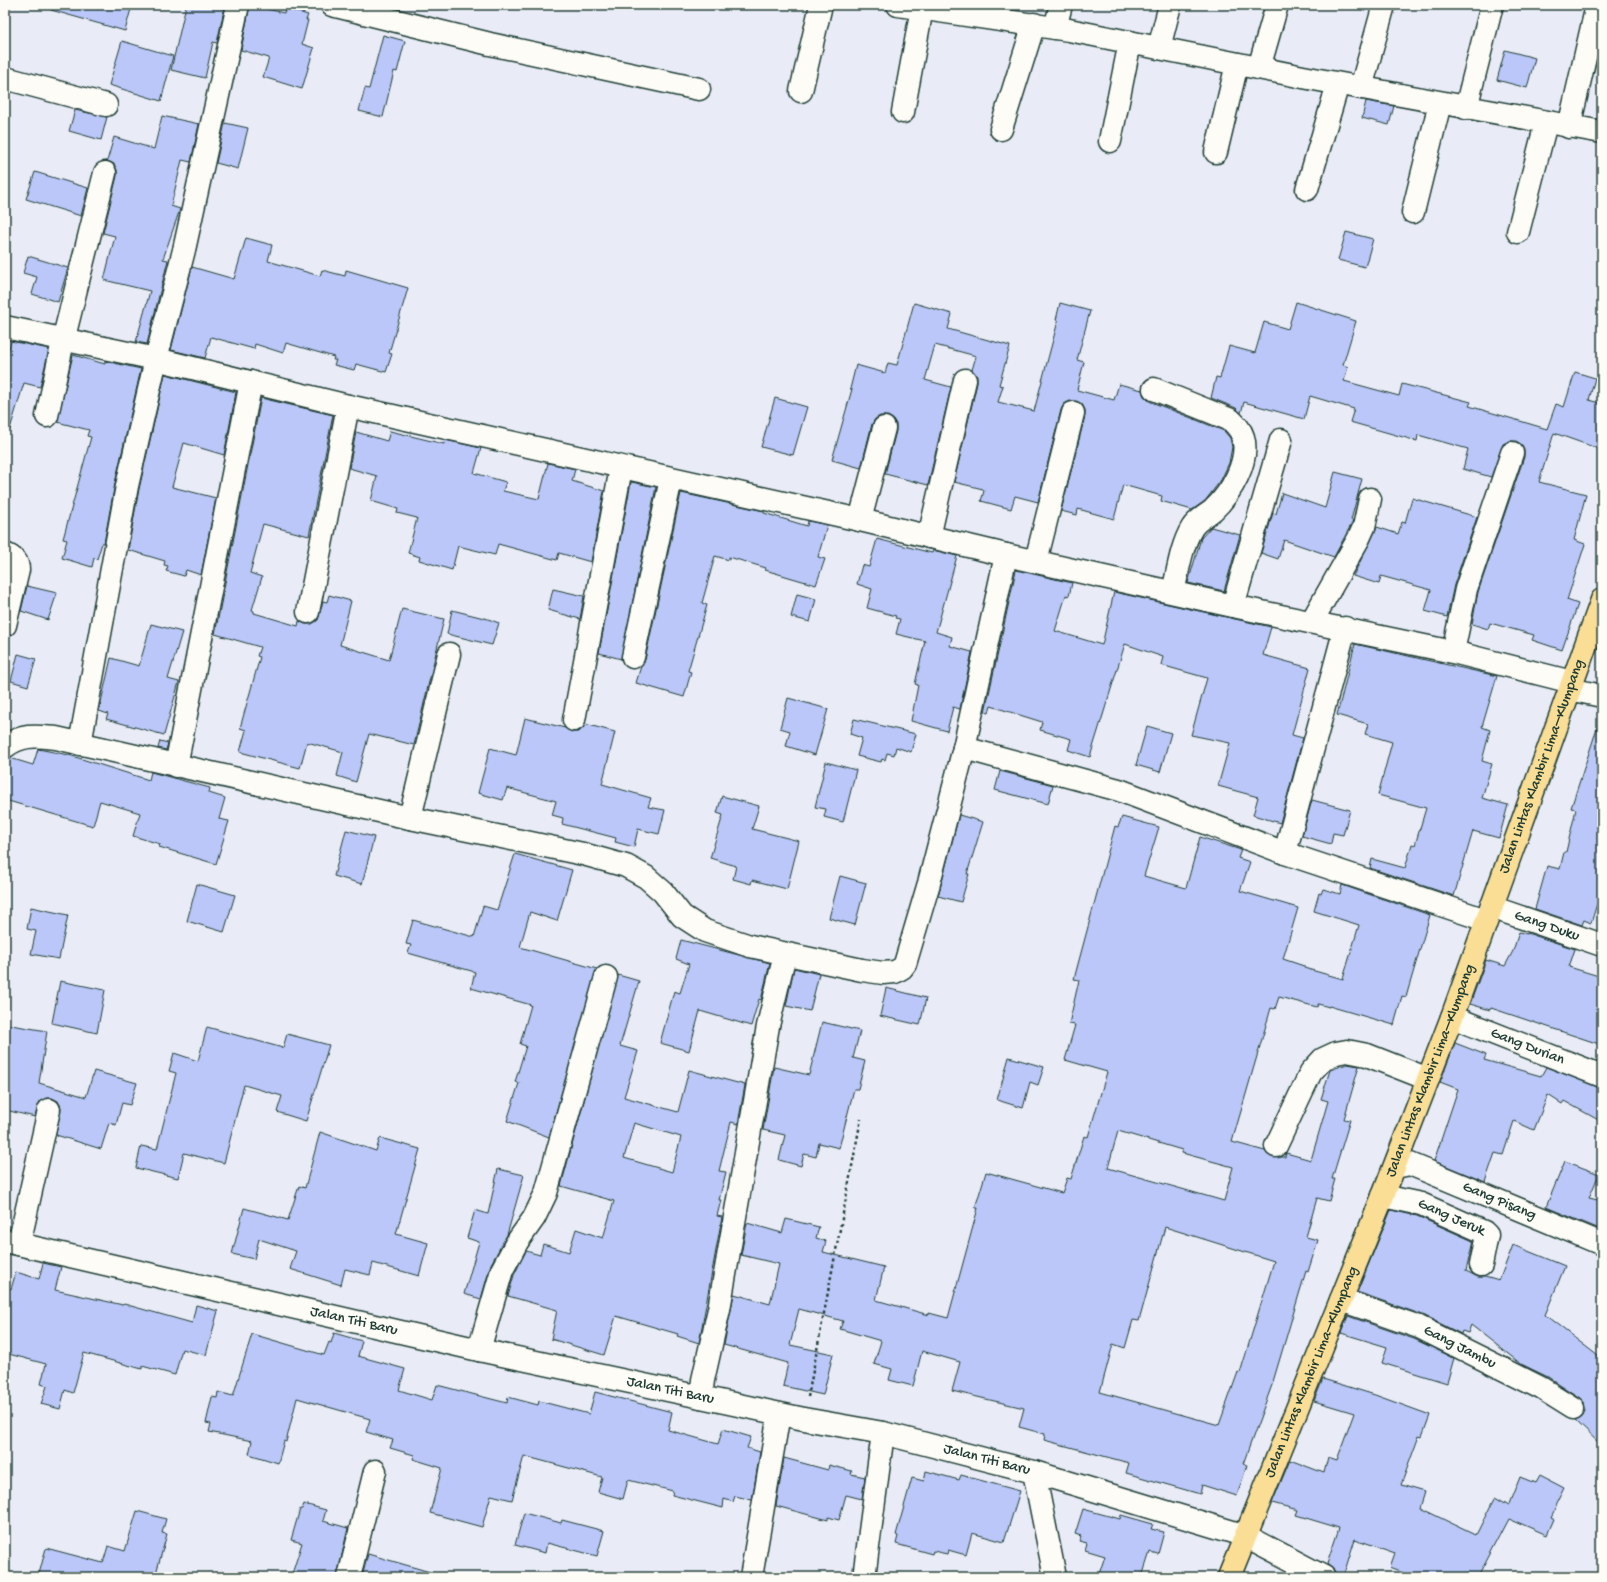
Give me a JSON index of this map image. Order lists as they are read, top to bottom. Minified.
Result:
{"streets":{"main road":["Jalan Lintas Klambir Lima–Klumpang"],"street":["Gang Duku","Gang Durian","Gang Pisang","Gang Jeruk","Jalan Titi Baru","Gang Jambu"]},"crossings":[["Jalan Lintas Klambir Lima–Klumpang","Gang Duku"],["Jalan Lintas Klambir Lima–Klumpang","Gang Durian"],["Jalan Lintas Klambir Lima–Klumpang","Gang Pisang"],["Jalan Lintas Klambir Lima–Klumpang","Gang Jeruk"],["Jalan Lintas Klambir Lima–Klumpang","Jalan Titi Baru"],["Jalan Lintas Klambir Lima–Klumpang","Gang Jambu"]]}
